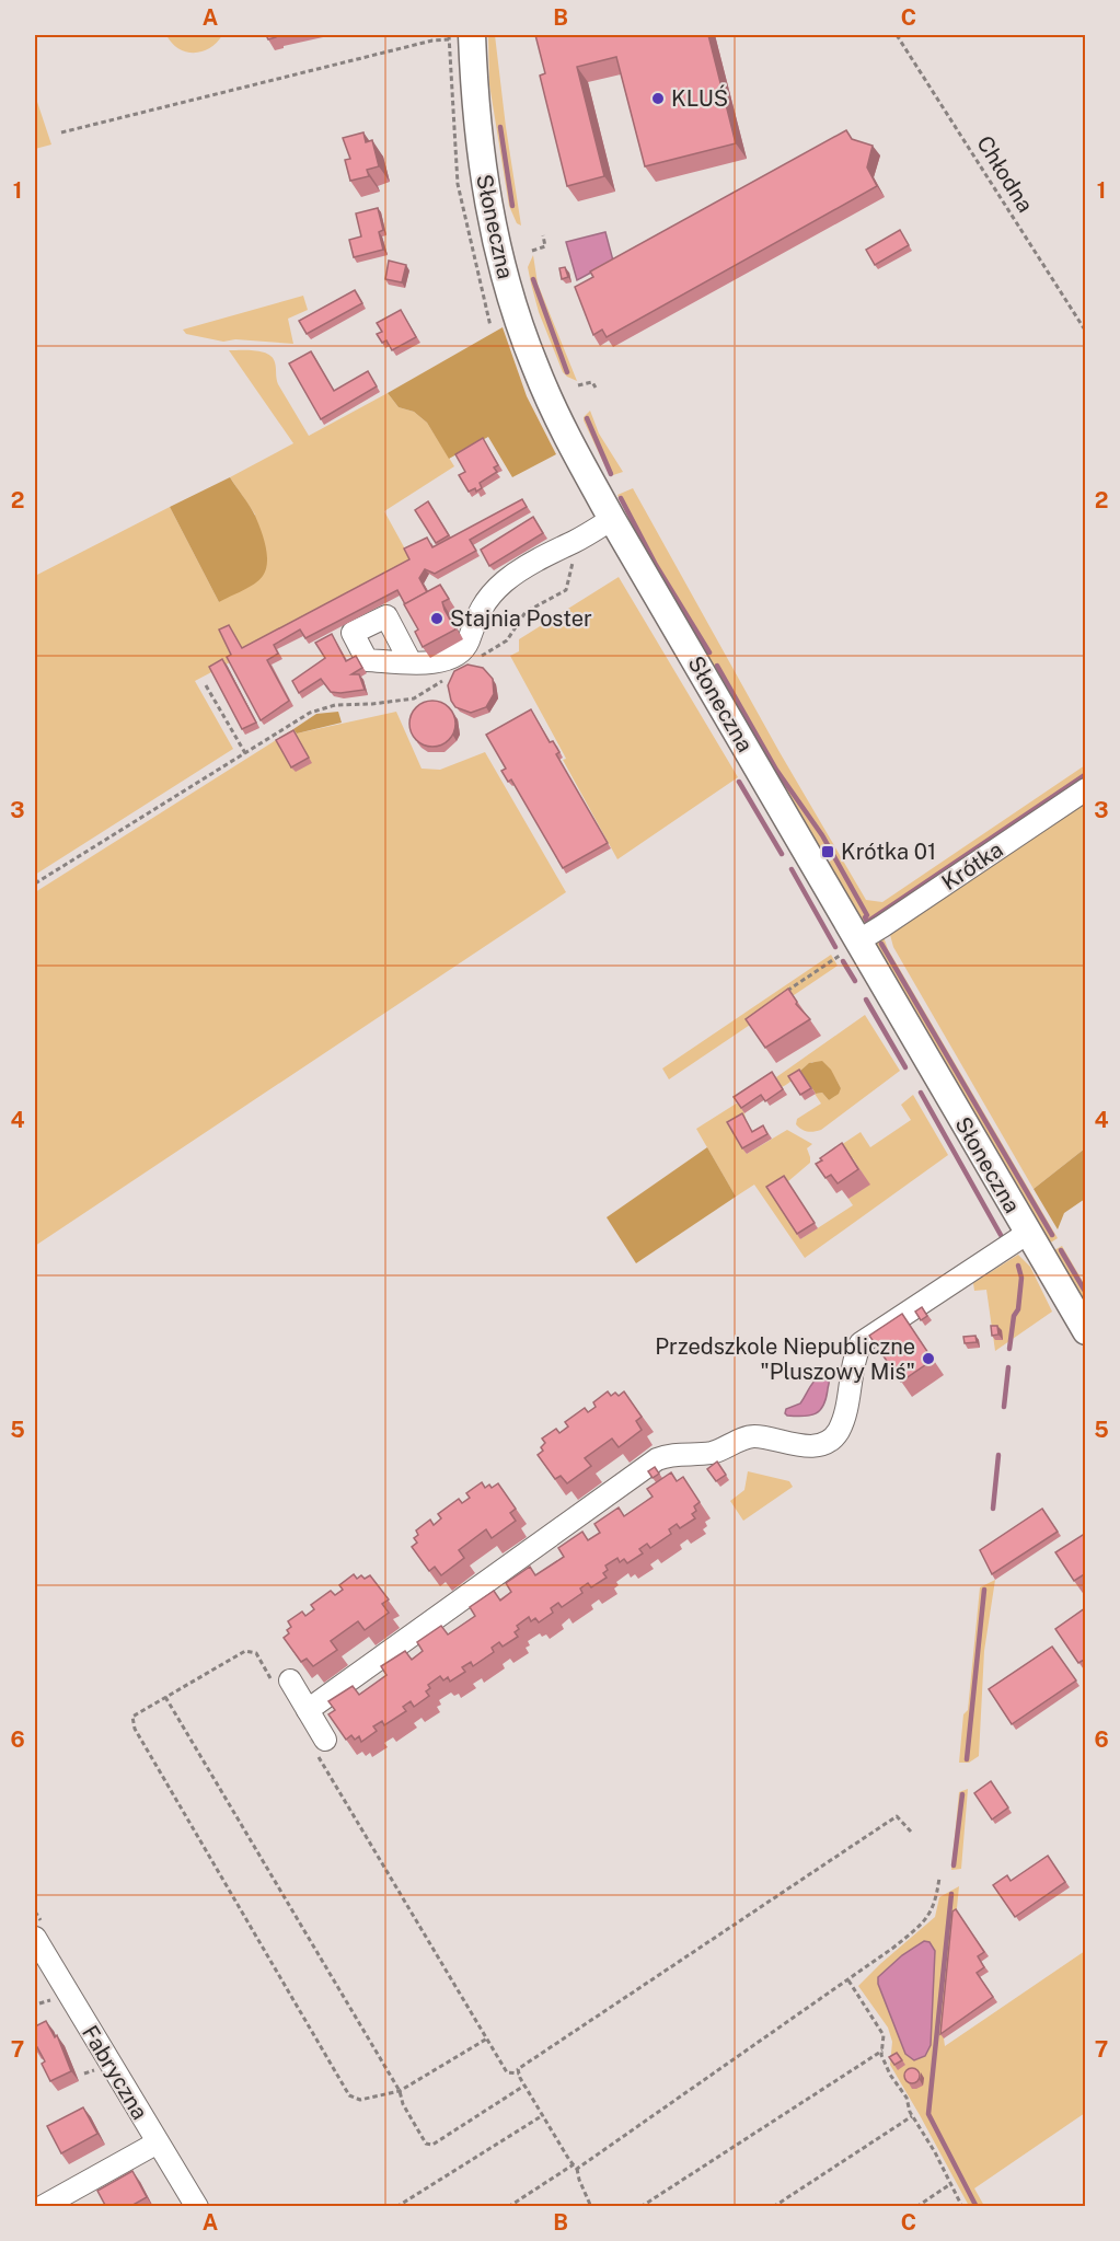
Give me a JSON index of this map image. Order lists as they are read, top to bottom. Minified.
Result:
{"streets":{"main road":["Słoneczna"],"street":["Krótka","Fabryczna"],"path":["Chłodna"]},"crossings":[["Słoneczna","Krótka"]],"places":{"other":["KLUŚ","Stajnia Poster","Przedszkole Niepubliczne \"Pluszowy Miś\""],"transit":["Krótka 01"]},"grid":{"columns":["A","B","C"],"rows":["1","2","3","4","5","6","7"]}}
